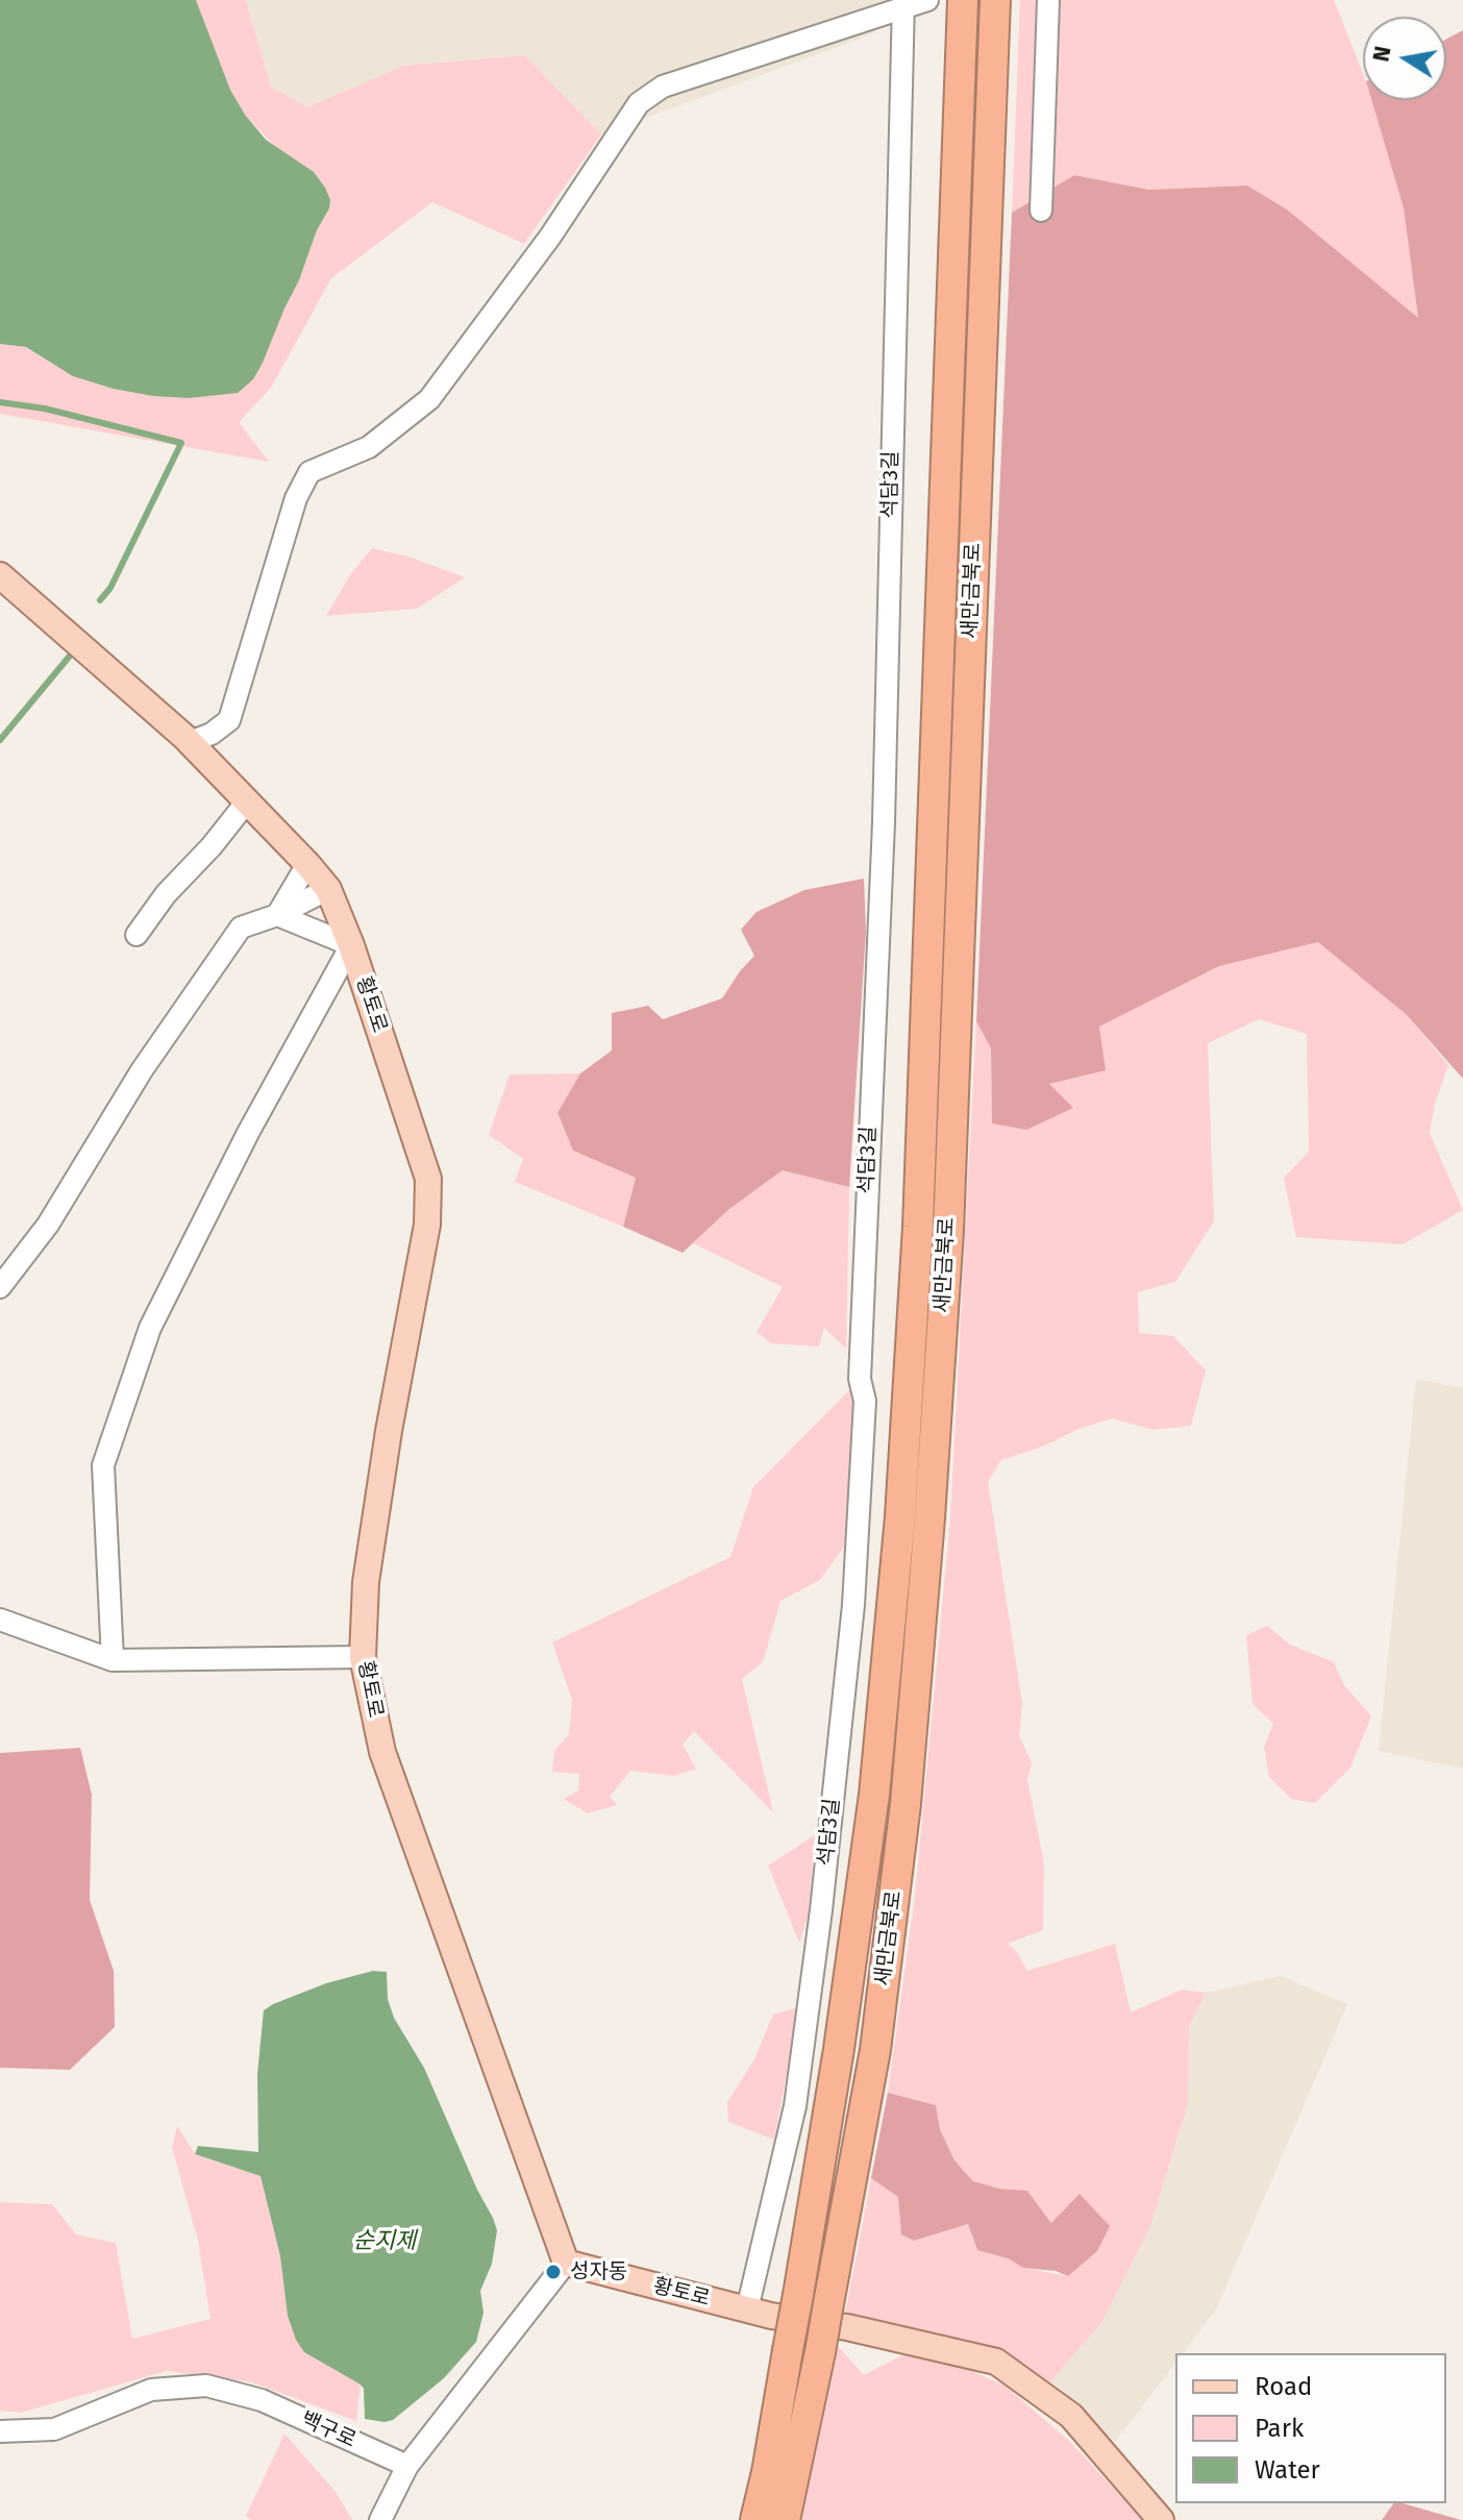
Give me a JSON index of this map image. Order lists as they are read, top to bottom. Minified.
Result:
{"streets":{"highway":["새만금북로"],"main road":["황토로"],"street":["석담3길","백구로"]},"crossings":[["석담3길","황토로"]],"water":["순지제"],"places":["성자동"],"legend":["Road","Park","Water"],"north":"left"}
